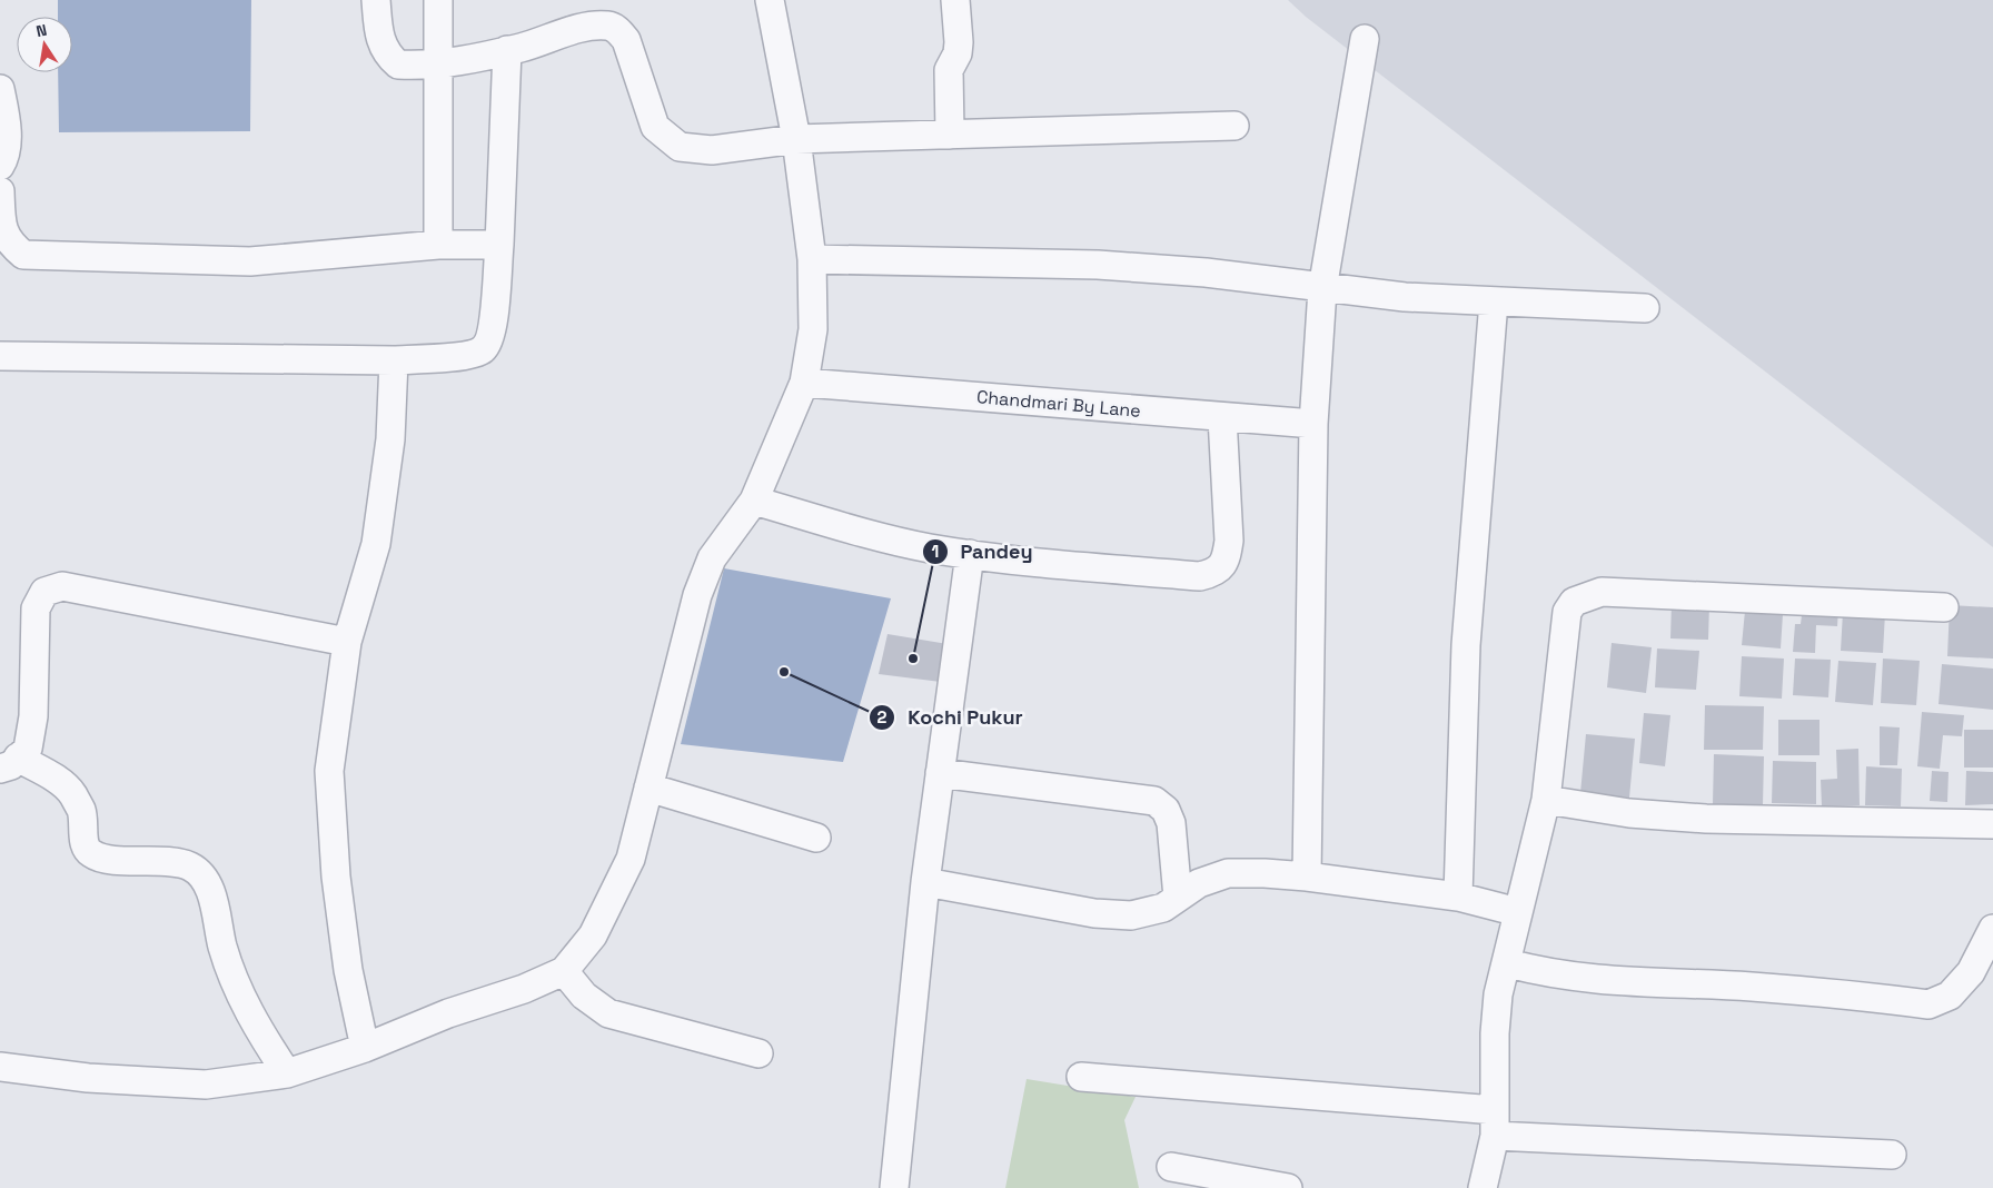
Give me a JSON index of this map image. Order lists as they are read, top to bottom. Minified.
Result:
{"streets":{"street":["Chandmari By Lane"]},"places":["Pandey","Kochi Pukur"],"north":"top"}
